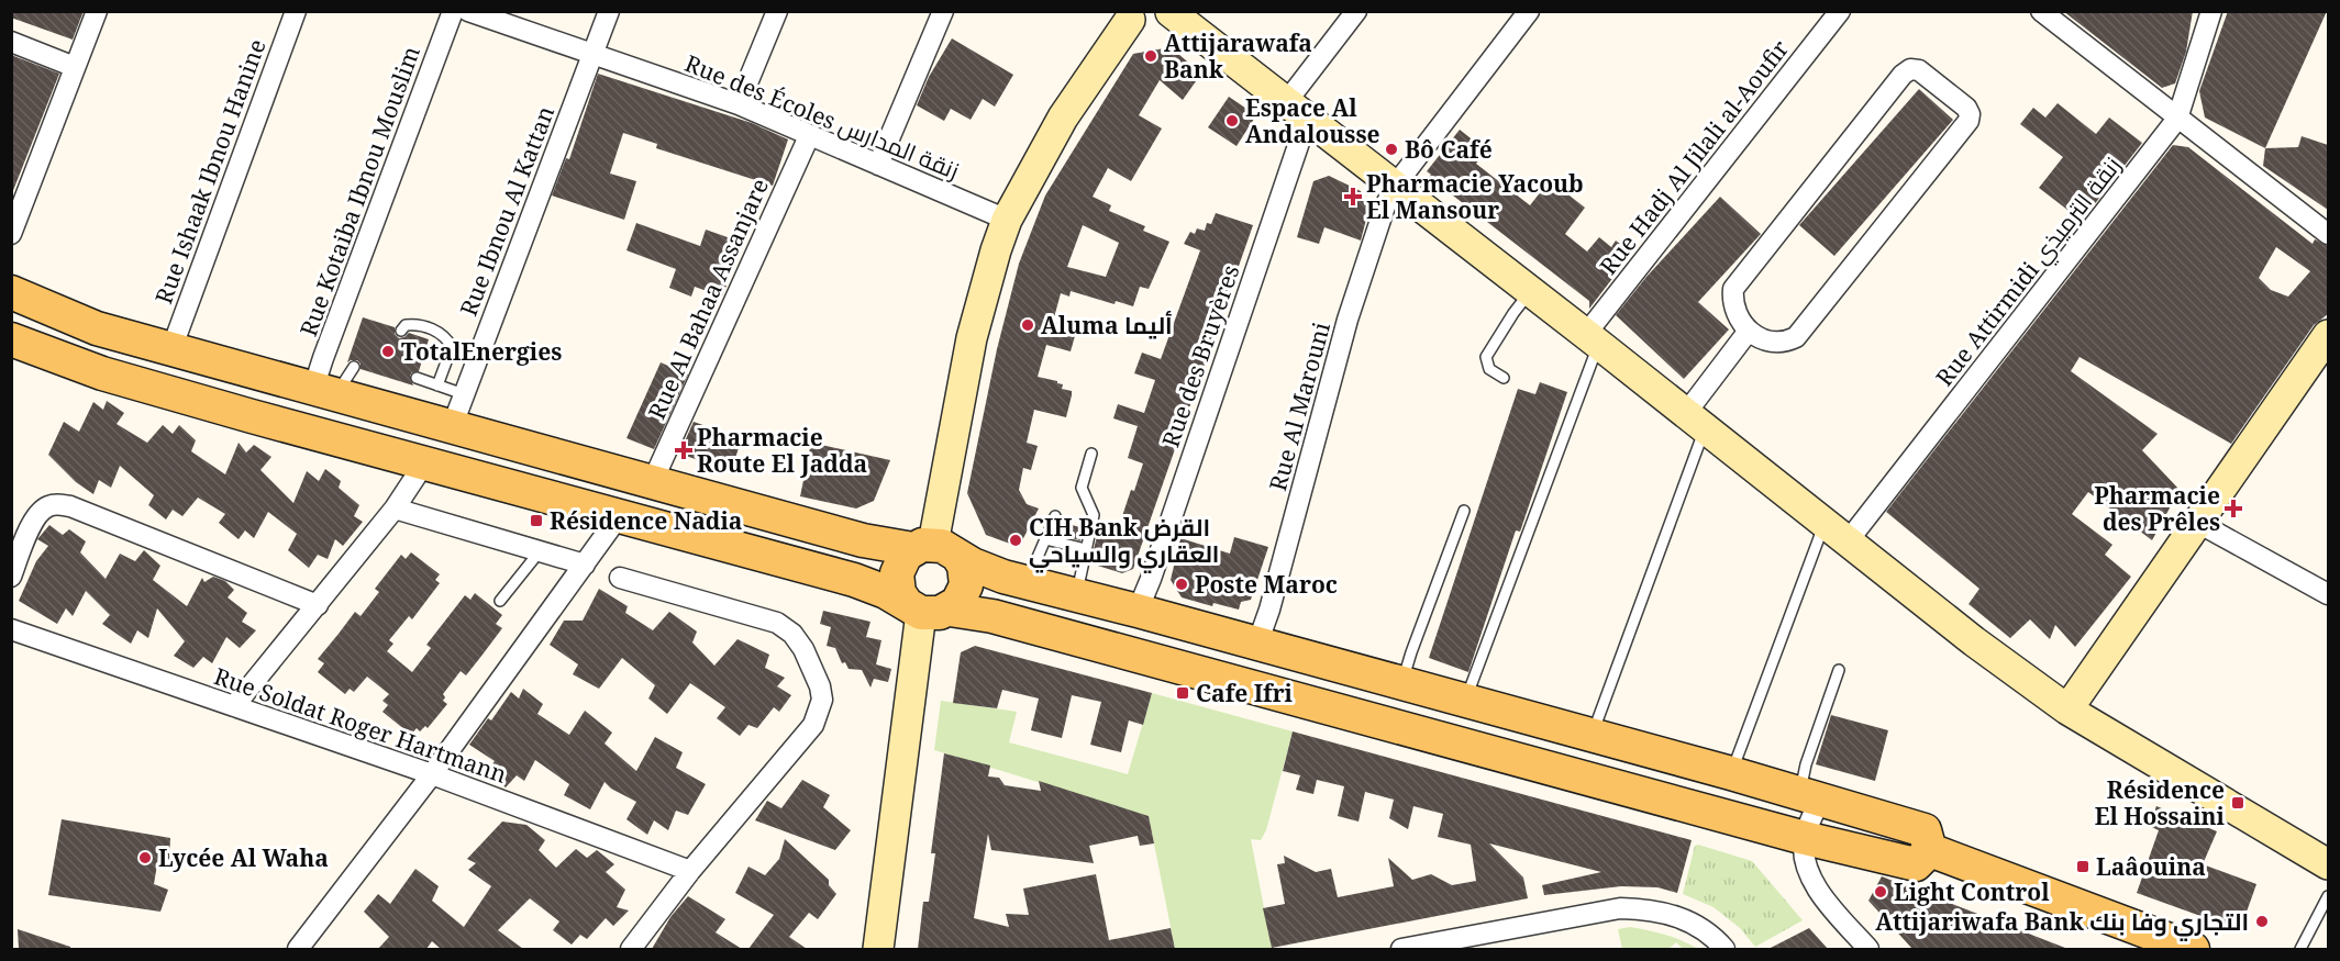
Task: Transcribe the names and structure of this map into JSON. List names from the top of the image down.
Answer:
{
  "streets": {
    "street": [
      "Rue des Écoles زنقة المدارس",
      "Rue Hadj Al Jilali al-Aoufir",
      "Rue Ishaak Ibnou Hanine",
      "Rue Kotaiba Ibnou Mouslim",
      "Rue Ibnou Al Kattan",
      "Rue Attirmidi زنقة الترميذي",
      "Rue Al Bahaa Assanjare",
      "Rue des Bruyères",
      "Rue Al Marouni",
      "Rue Soldat Roger Hartmann"
    ]
  },
  "crossings": [
    ["Rue des Écoles زنقة المدارس", "Rue Ibnou Al Kattan"],
    ["Rue des Écoles زنقة المدارس", "Rue Al Bahaa Assanjare"]
  ],
  "places": {
    "other": [
      "Attijarawafa Bank",
      "Espace Al Andalousse",
      "Bô Café",
      "Aluma أليما",
      "TotalEnergies",
      "CIH Bank القرض العقاري والسياحي",
      "Poste Maroc",
      "Lycée Al Waha",
      "Light Control",
      "Attijariwafa Bank التجاري وفا بنك"
    ],
    "health": ["Pharmacie Yacoub El Mansour", "Pharmacie Route El Jadda", "Pharmacie des Prêles"],
    "transit": [
      "Résidence Nadia",
      "Cafe Ifri",
      "Résidence El Hossaini",
      "Laâouina"
    ]
  }
}
